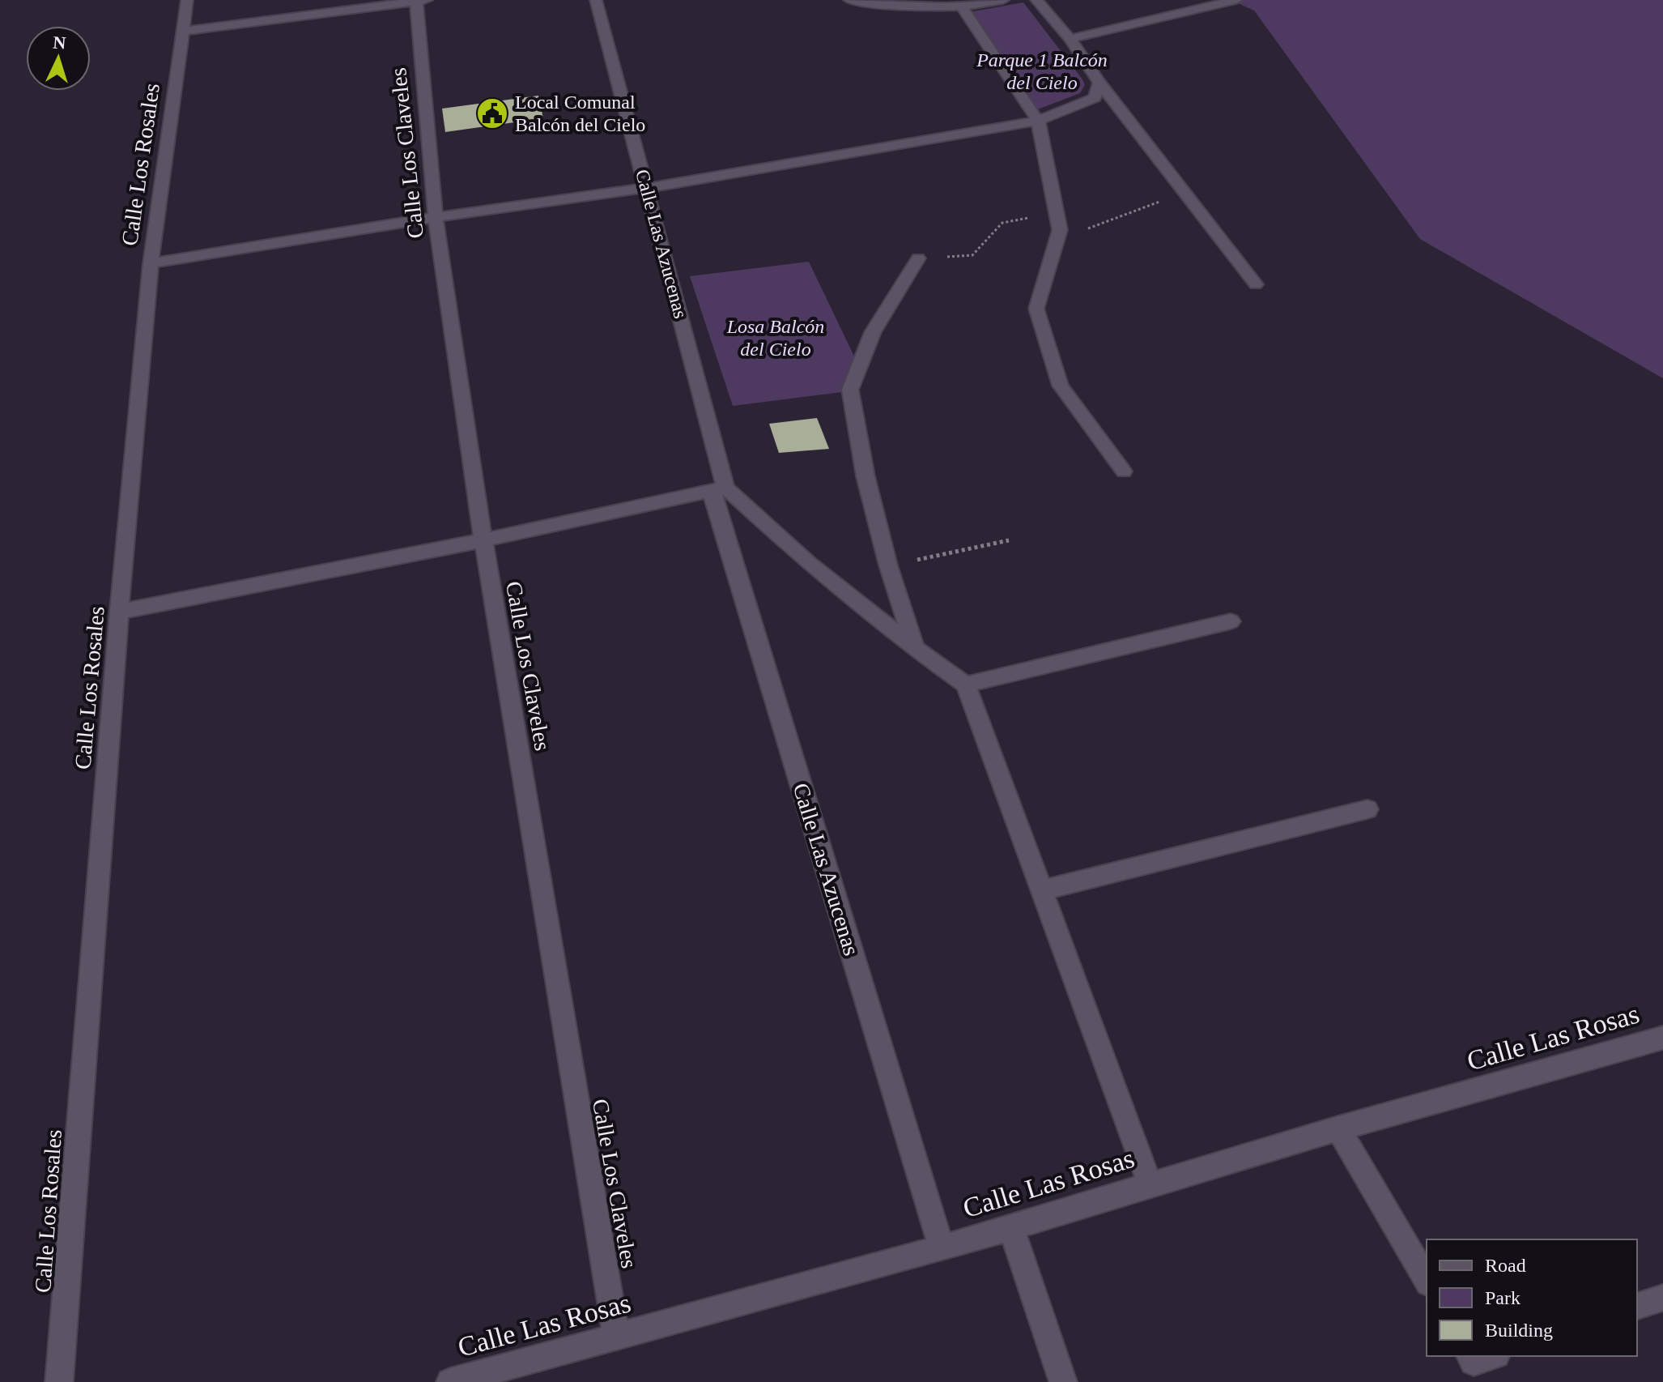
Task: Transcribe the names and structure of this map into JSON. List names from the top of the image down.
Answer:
{
  "streets": {
    "street": [
      "Calle Los Claveles",
      "Calle Los Rosales",
      "Calle Las Azucenas",
      "Calle Las Rosas"
    ]
  },
  "crossings": [
    ["Calle Los Claveles", "Calle Las Rosas"],
    ["Calle Las Azucenas", "Calle Las Rosas"]
  ],
  "parks": ["Parque 1 Balcón del Cielo", "Losa Balcón del Cielo"],
  "places": {
    "public building": ["Local Comunal Balcón del Cielo"]
  },
  "legend": ["Road", "Park", "Building"],
  "north": "top"
}
